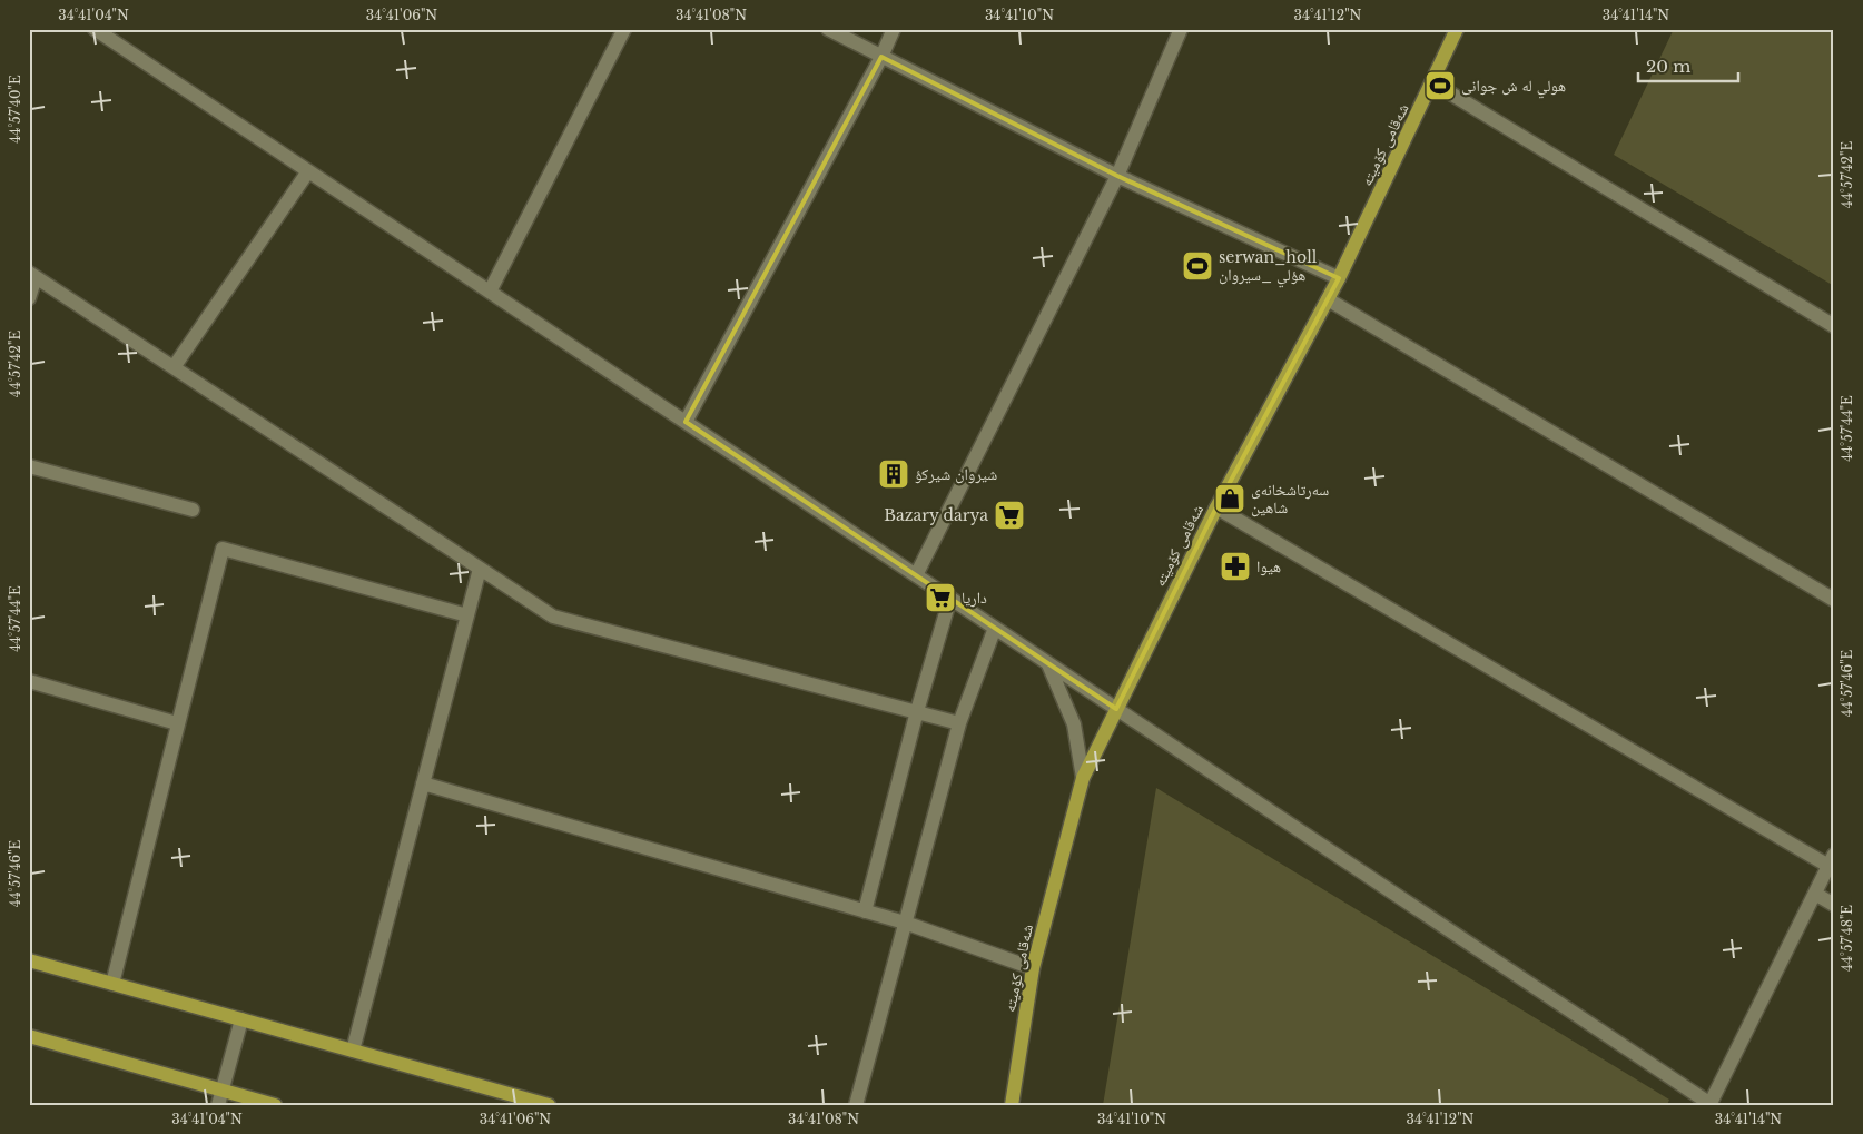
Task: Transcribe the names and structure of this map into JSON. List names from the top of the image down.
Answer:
{
  "streets": {
    "main road": ["شەقامی کۆمیتە"]
  },
  "places": {
    "sports": ["هولي له ش جوانى", "serwan_holl هؤلي _سيروان"],
    "building": ["شيروان شيركؤ"],
    "shop": ["سەرتاشخانەی شاهین"],
    "supermarket": ["Bazary darya", "داريا"],
    "pharmacy": ["هیوا"]
  },
  "scale_bar": "20 m",
  "coordinates": [
    "34°41'04\"N",
    "34°41'06\"N",
    "34°41'08\"N",
    "34°41'10\"N",
    "34°41'12\"N",
    "34°41'14\"N",
    "44°57'40\"E",
    "44°57'42\"E",
    "44°57'44\"E",
    "44°57'46\"E",
    "44°57'48\"E"
  ]
}
